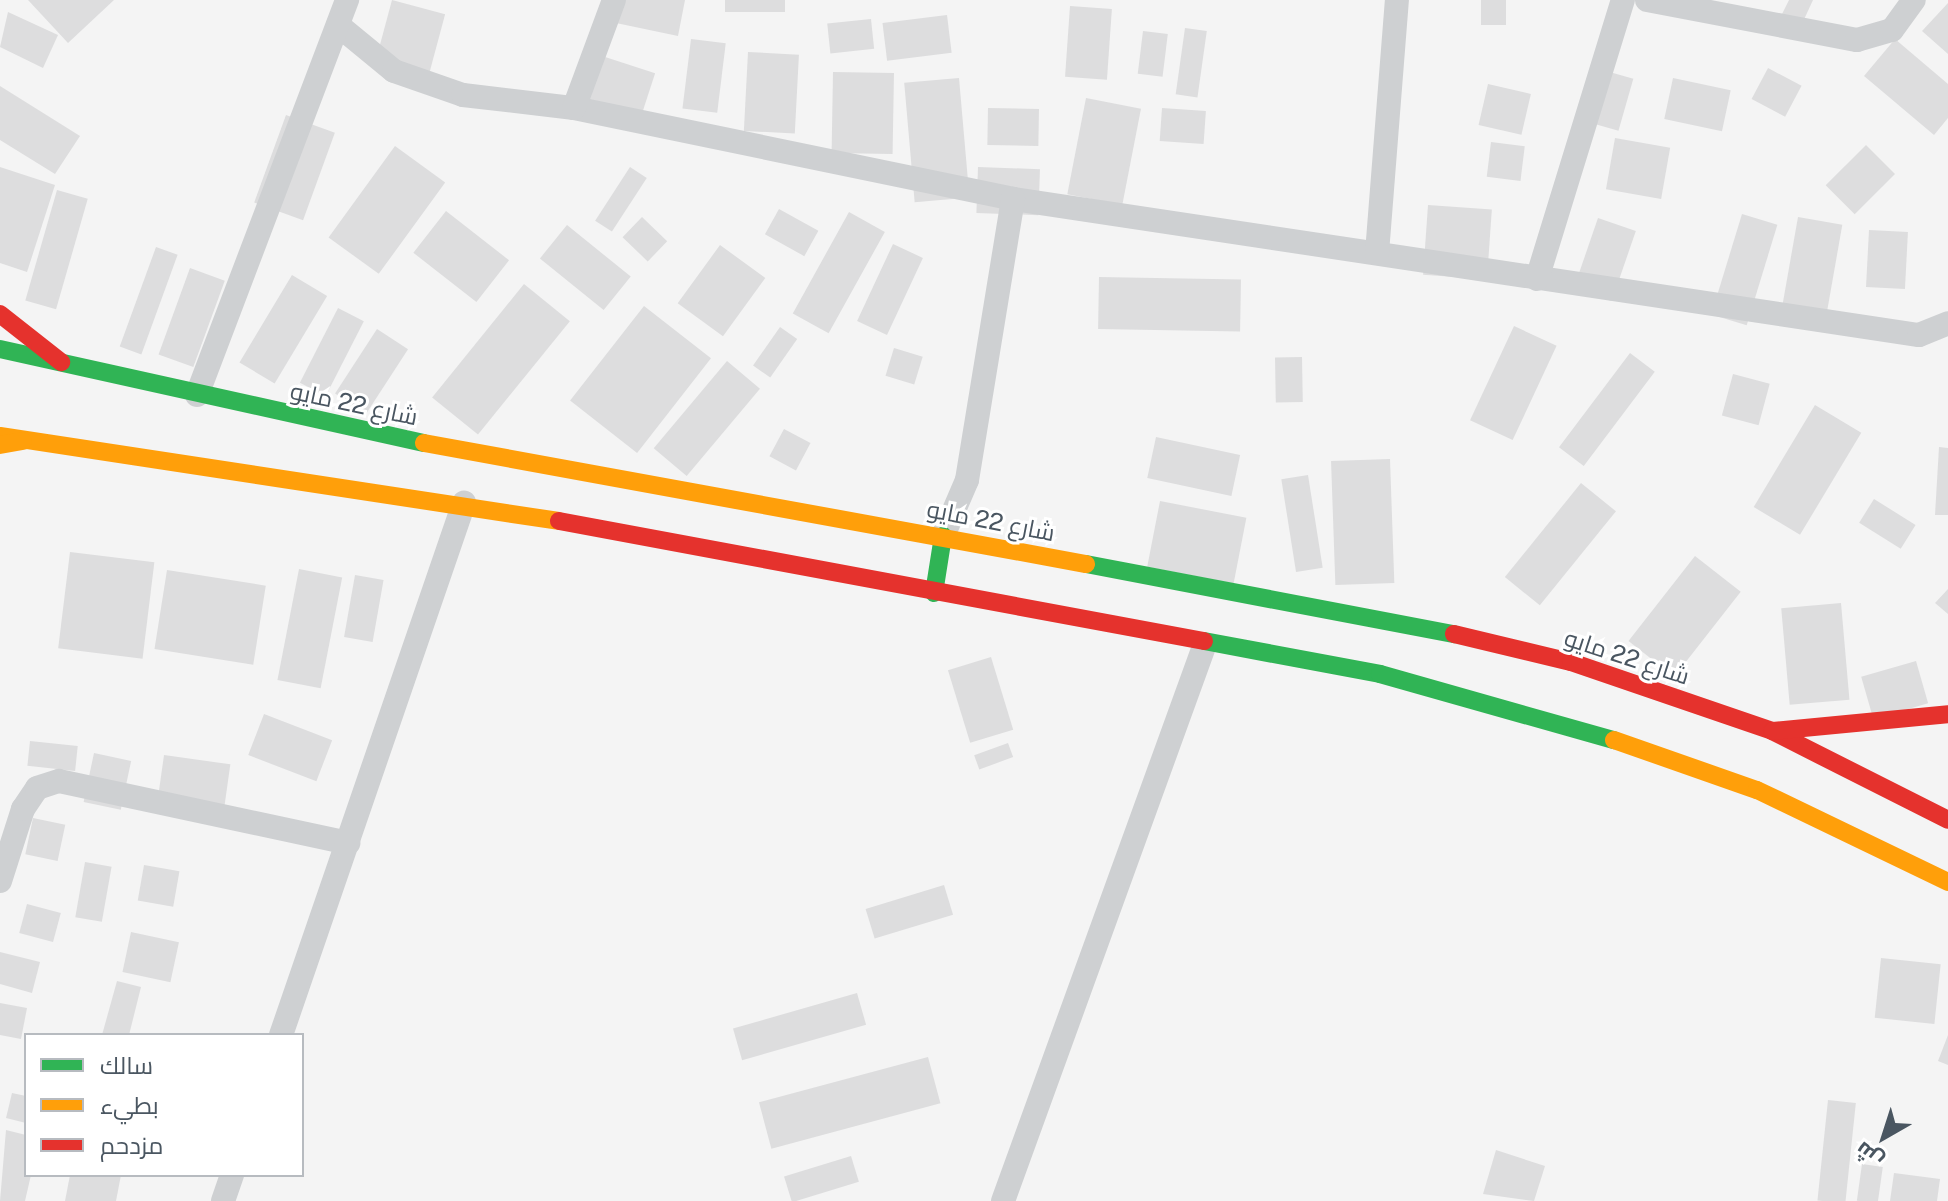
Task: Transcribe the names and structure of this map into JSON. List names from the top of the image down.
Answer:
{
  "streets": {
    "main road": ["شارع 22 مايو"]
  },
  "legend": ["سالك", "بطيء", "مزدحم"],
  "north": "bottom left"
}
